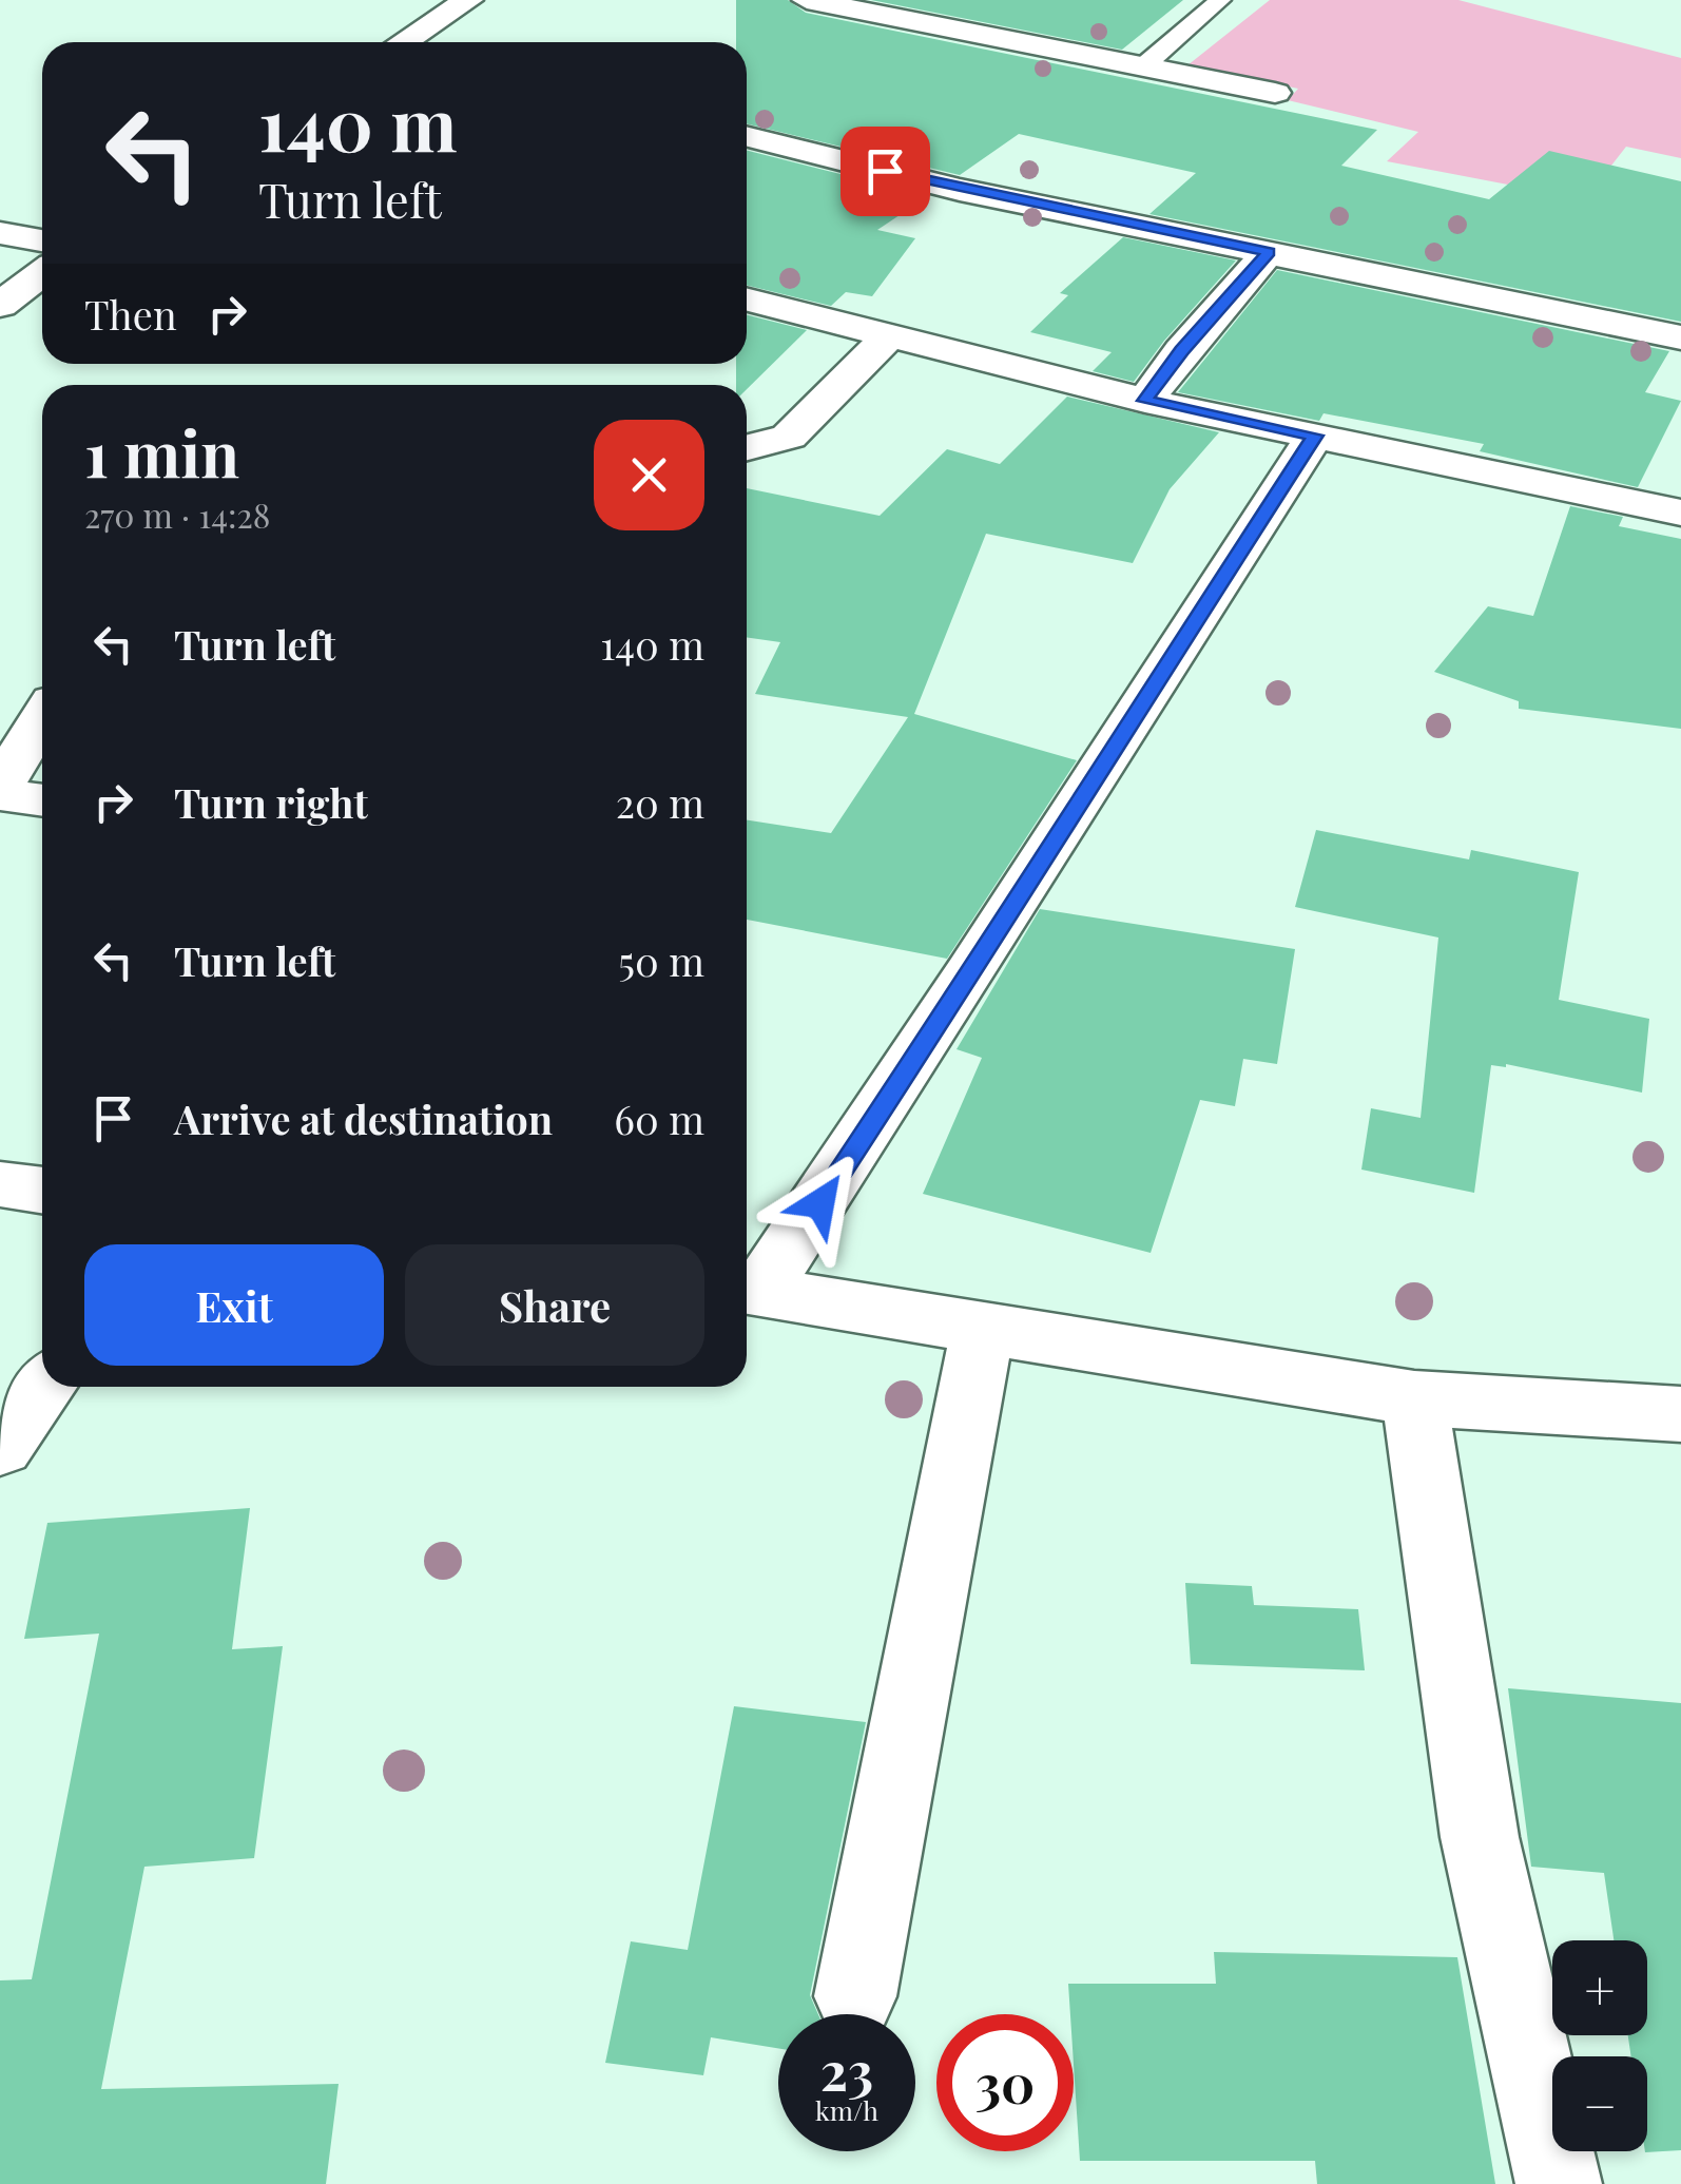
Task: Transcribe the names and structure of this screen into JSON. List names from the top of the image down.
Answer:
{
  "page": {
    "turn": ["140 m", "Turn left"],
    "then": "Then",
    "heading": ["1 min", "270 m · 14:28"],
    "list": [
      {
        "name": "Turn left",
        "value": "140 m"
      },
      {
        "name": "Turn right",
        "value": "20 m"
      },
      {
        "name": "Turn left",
        "value": "50 m"
      },
      {
        "name": "Arrive at destination",
        "value": "60 m"
      }
    ],
    "buttons": ["Exit", "Share"],
    "map_buttons": ["+", "−"],
    "speed": "23 km/h",
    "limit": "30"
  }
}
